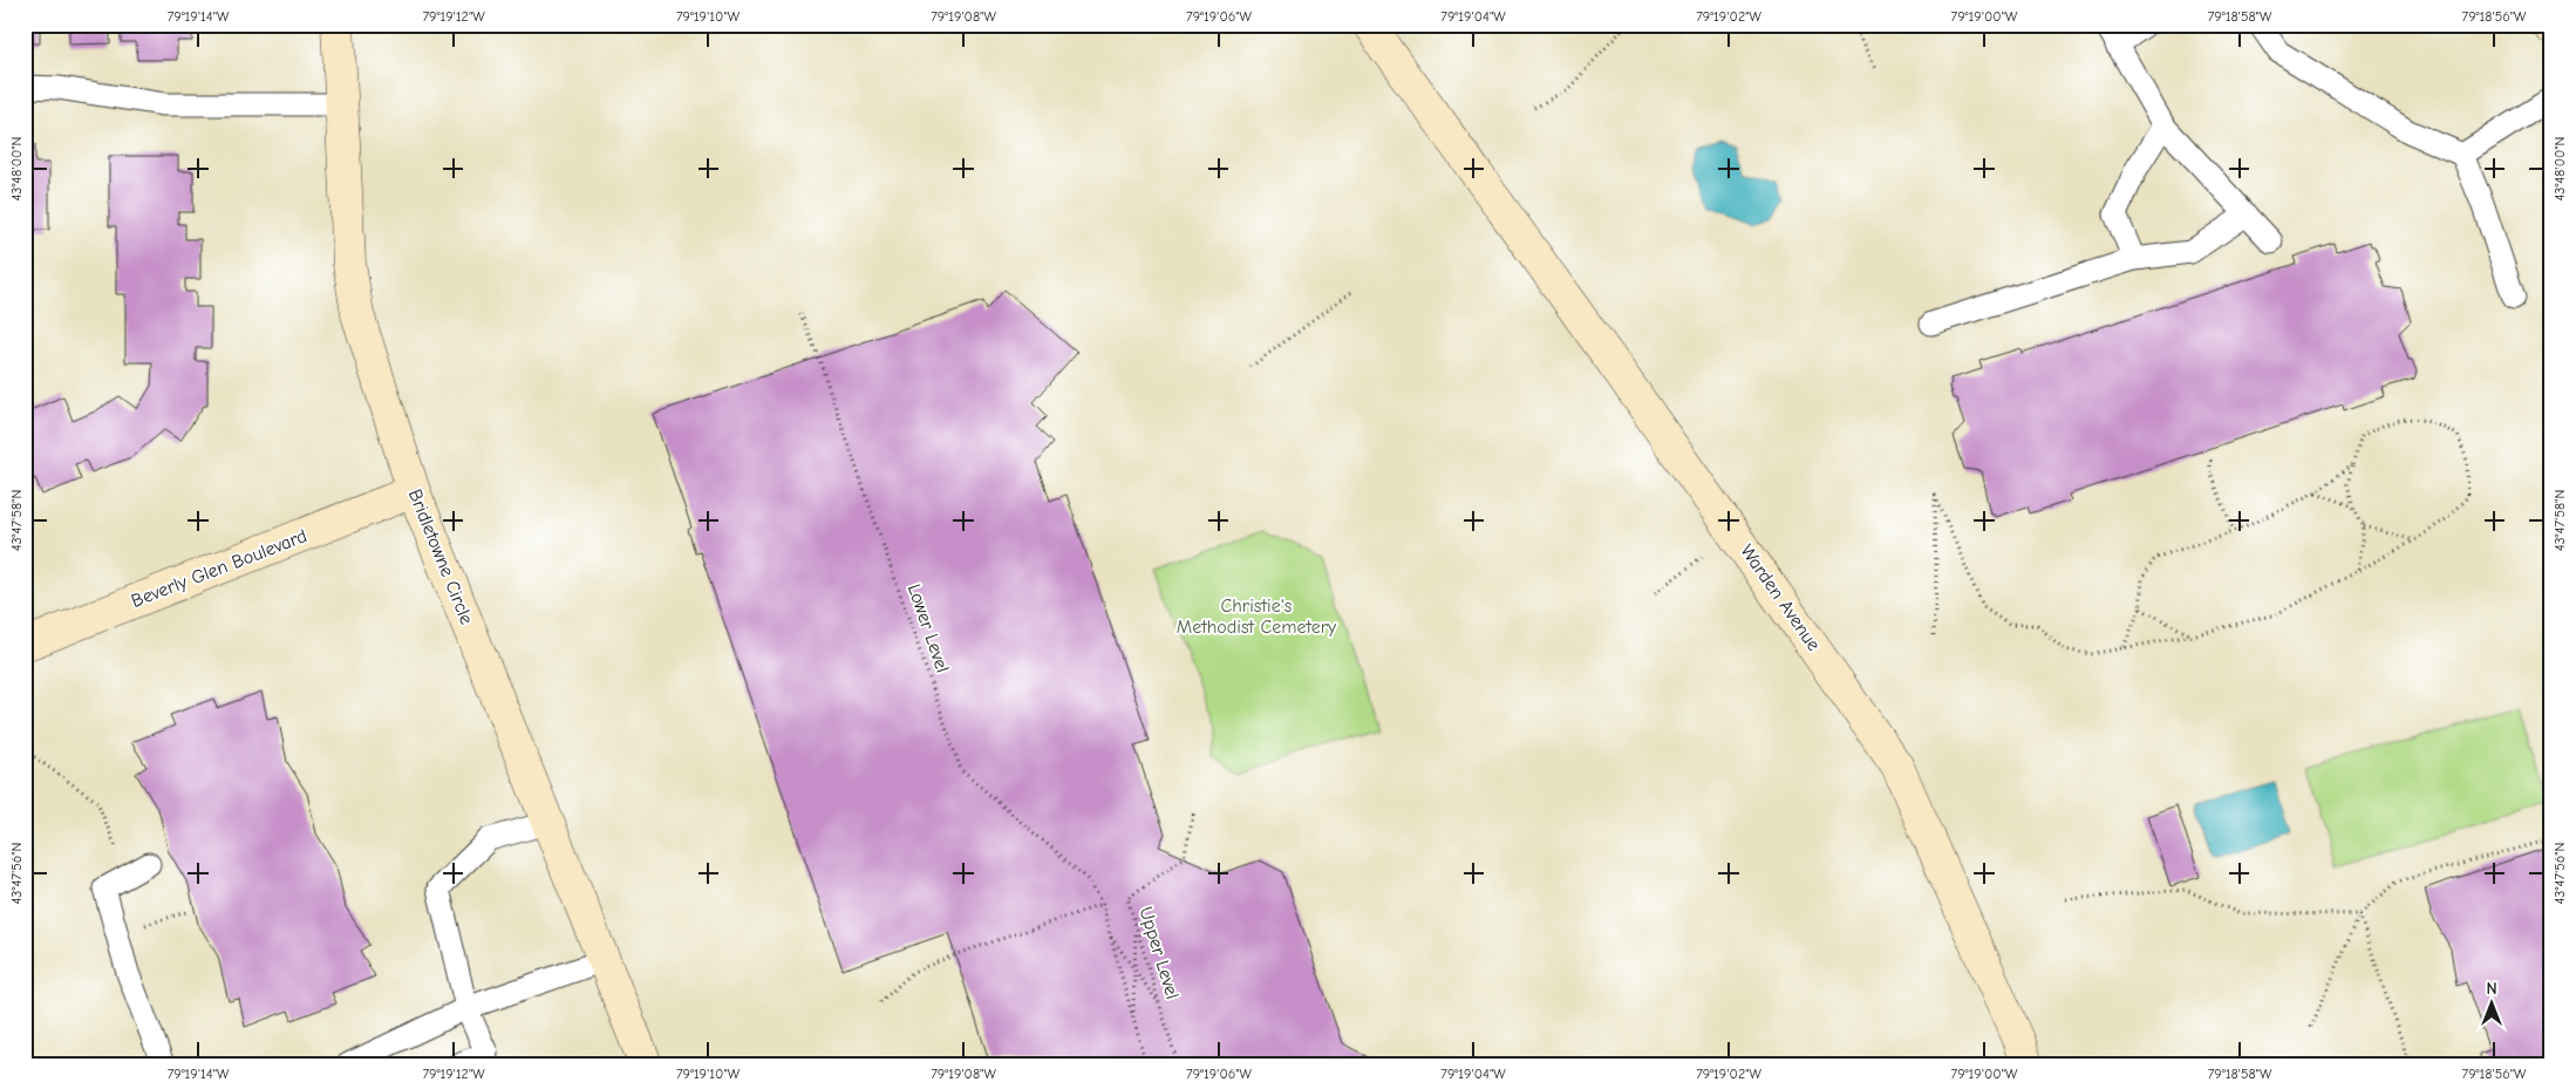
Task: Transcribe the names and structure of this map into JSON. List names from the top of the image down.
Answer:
{
  "streets": {
    "street": ["Bridletowne Circle", "Beverly Glen Boulevard", "Warden Avenue"],
    "path": ["Lower Level", "Upper Level"]
  },
  "crossings": [
    ["Bridletowne Circle", "Beverly Glen Boulevard"]
  ],
  "parks": ["Christie's Methodist Cemetery"],
  "north": "top",
  "coordinates": [
    "79°19'14\"W",
    "79°19'12\"W",
    "79°19'10\"W",
    "79°19'08\"W",
    "79°19'06\"W",
    "79°19'04\"W",
    "79°19'02\"W",
    "79°19'00\"W",
    "79°18'58\"W",
    "79°18'56\"W",
    "43°48'00\"N",
    "43°47'58\"N",
    "43°47'56\"N"
  ]
}
